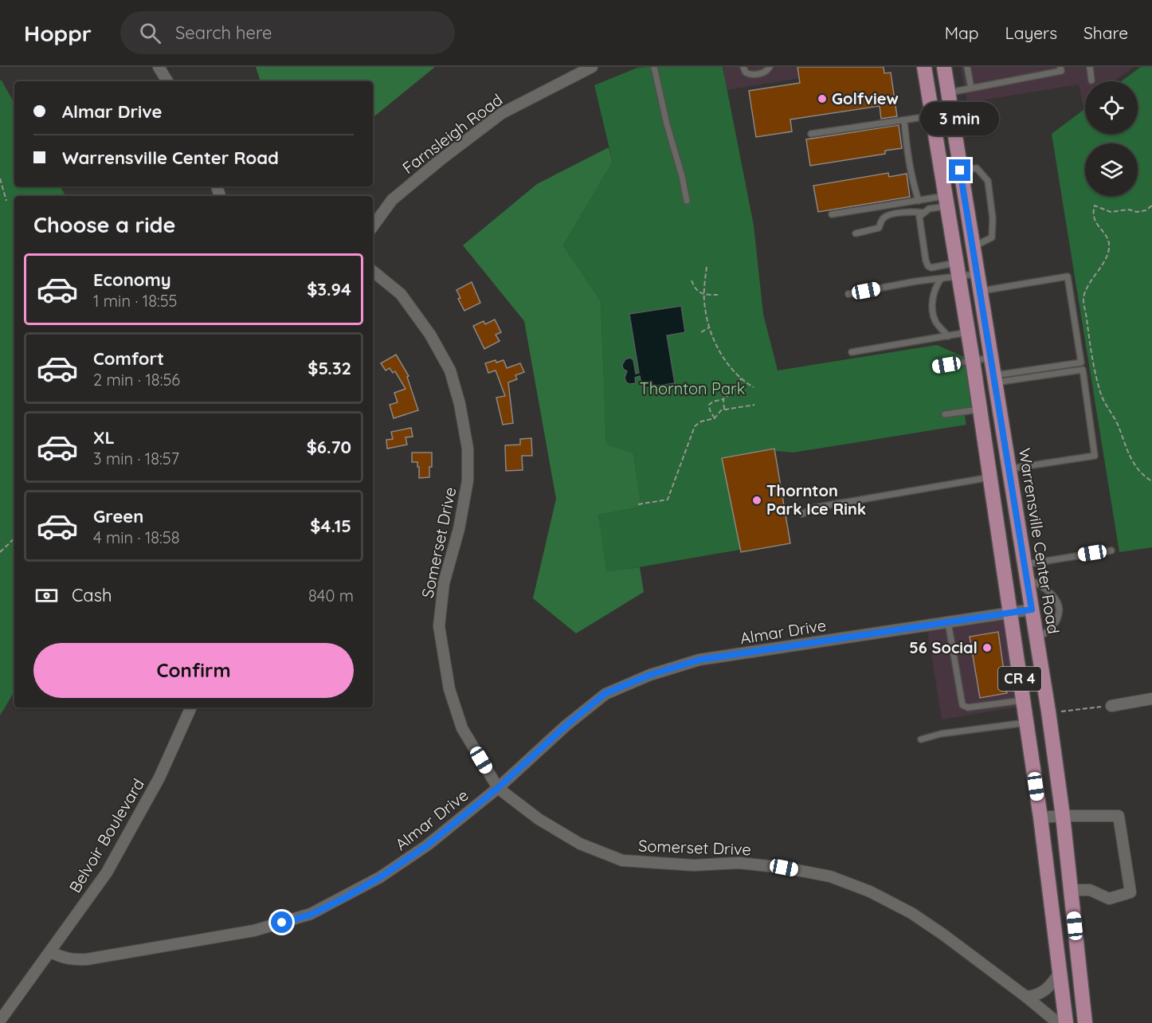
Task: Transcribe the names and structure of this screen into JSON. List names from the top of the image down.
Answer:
{
  "streets": {
    "main road": ["Warrensville Center Road", "CR 4"],
    "street": [
      "Farnsleigh Road",
      "Somerset Drive",
      "Almar Drive",
      "Belvoir Boulevard"
    ]
  },
  "crossings": [
    ["Warrensville Center Road", "Almar Drive"],
    ["Somerset Drive", "Almar Drive"],
    ["Almar Drive", "CR 4"],
    ["Almar Drive", "Belvoir Boulevard"]
  ],
  "parks": ["Thornton Park"],
  "places": ["Golfview", "Thornton Park Ice Rink", "56 Social"],
  "page": {
    "header": "Hoppr",
    "search": "Search here",
    "nav": ["Map", "Layers", "Share"],
    "banner": ["Almar Drive", "Warrensville Center Road"],
    "bubble": "3 min",
    "heading": "Choose a ride",
    "list": [
      {
        "name": "Economy",
        "note": "1 min · 18:55",
        "value": "$3.94"
      },
      {
        "name": "Comfort",
        "note": "2 min · 18:56",
        "value": "$5.32"
      },
      {
        "name": "XL",
        "note": "3 min · 18:57",
        "value": "$6.70"
      },
      {
        "name": "Green",
        "note": "4 min · 18:58",
        "value": "$4.15"
      }
    ],
    "pay": ["Cash", "840 m"],
    "buttons": "Confirm"
  }
}
